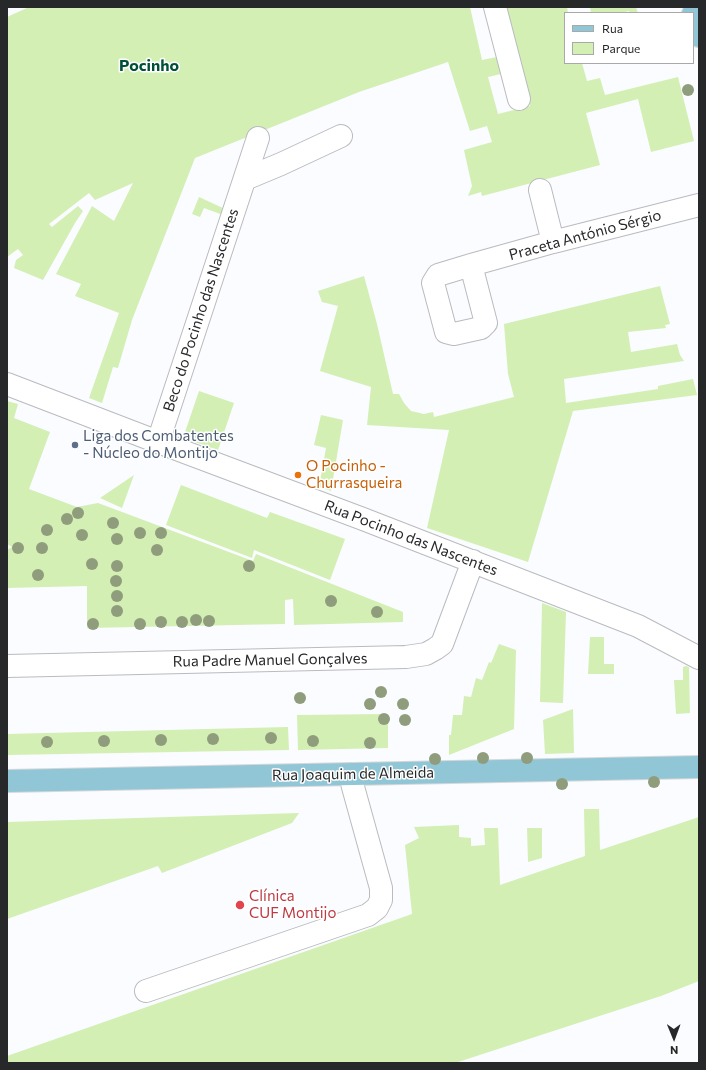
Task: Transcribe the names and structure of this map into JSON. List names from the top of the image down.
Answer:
{
  "streets": {
    "main road": ["Rua Joaquim de Almeida"],
    "street": [
      "Praceta António Sérgio",
      "Beco do Pocinho das Nascentes",
      "Rua Pocinho das Nascentes",
      "Rua Padre Manuel Gonçalves"
    ]
  },
  "crossings": [
    ["Beco do Pocinho das Nascentes", "Rua Pocinho das Nascentes"],
    ["Rua Pocinho das Nascentes", "Rua Padre Manuel Gonçalves"]
  ],
  "districts": ["Pocinho"],
  "places": ["Liga dos Combatentes - Núcleo do Montijo", "O Pocinho - Churrasqueira", "Clínica CUF Montijo"],
  "legend": ["Rua", "Parque"],
  "north": "bottom"
}
